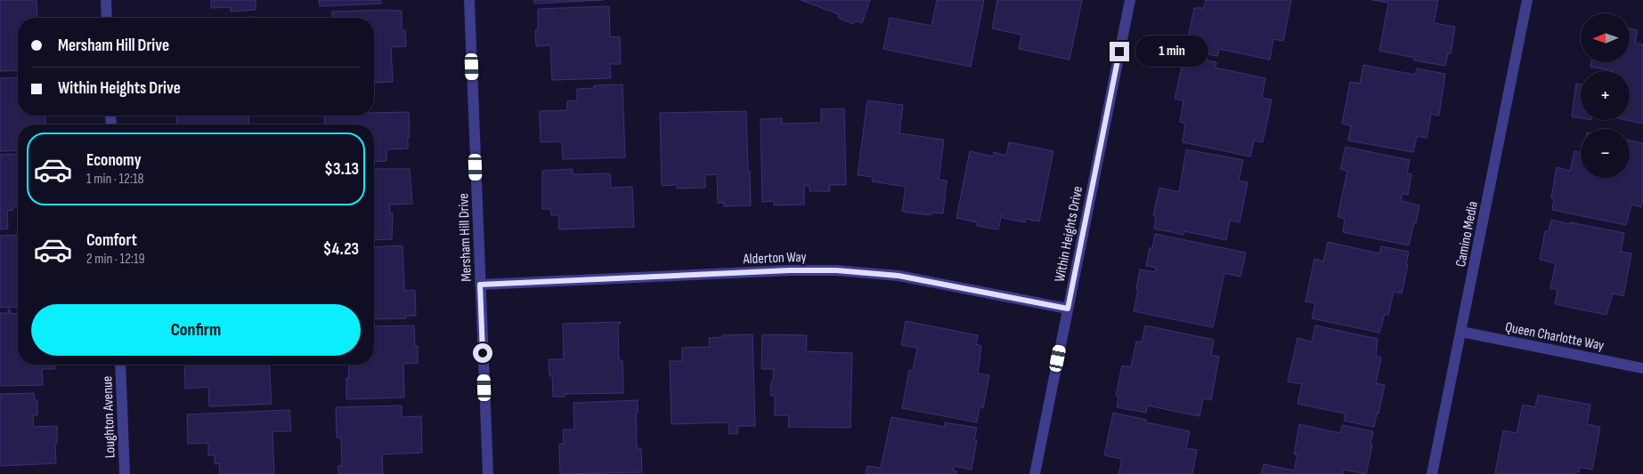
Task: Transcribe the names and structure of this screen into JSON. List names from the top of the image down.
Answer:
{
  "streets": {
    "street": [
      "Within Heights Drive",
      "Camino Media",
      "Mersham Hill Drive",
      "Alderton Way",
      "Queen Charlotte Way",
      "Loughton Avenue"
    ]
  },
  "crossings": [
    ["Within Heights Drive", "Alderton Way"],
    ["Camino Media", "Queen Charlotte Way"],
    ["Mersham Hill Drive", "Alderton Way"]
  ],
  "north": "left",
  "page": {
    "map_buttons": ["+", "−"],
    "banner": ["Mersham Hill Drive", "Within Heights Drive"],
    "bubble": "1 min",
    "list": [
      {
        "name": "Economy",
        "note": "1 min · 12:18",
        "value": "$3.13"
      },
      {
        "name": "Comfort",
        "note": "2 min · 12:19",
        "value": "$4.23"
      }
    ],
    "buttons": "Confirm"
  }
}
